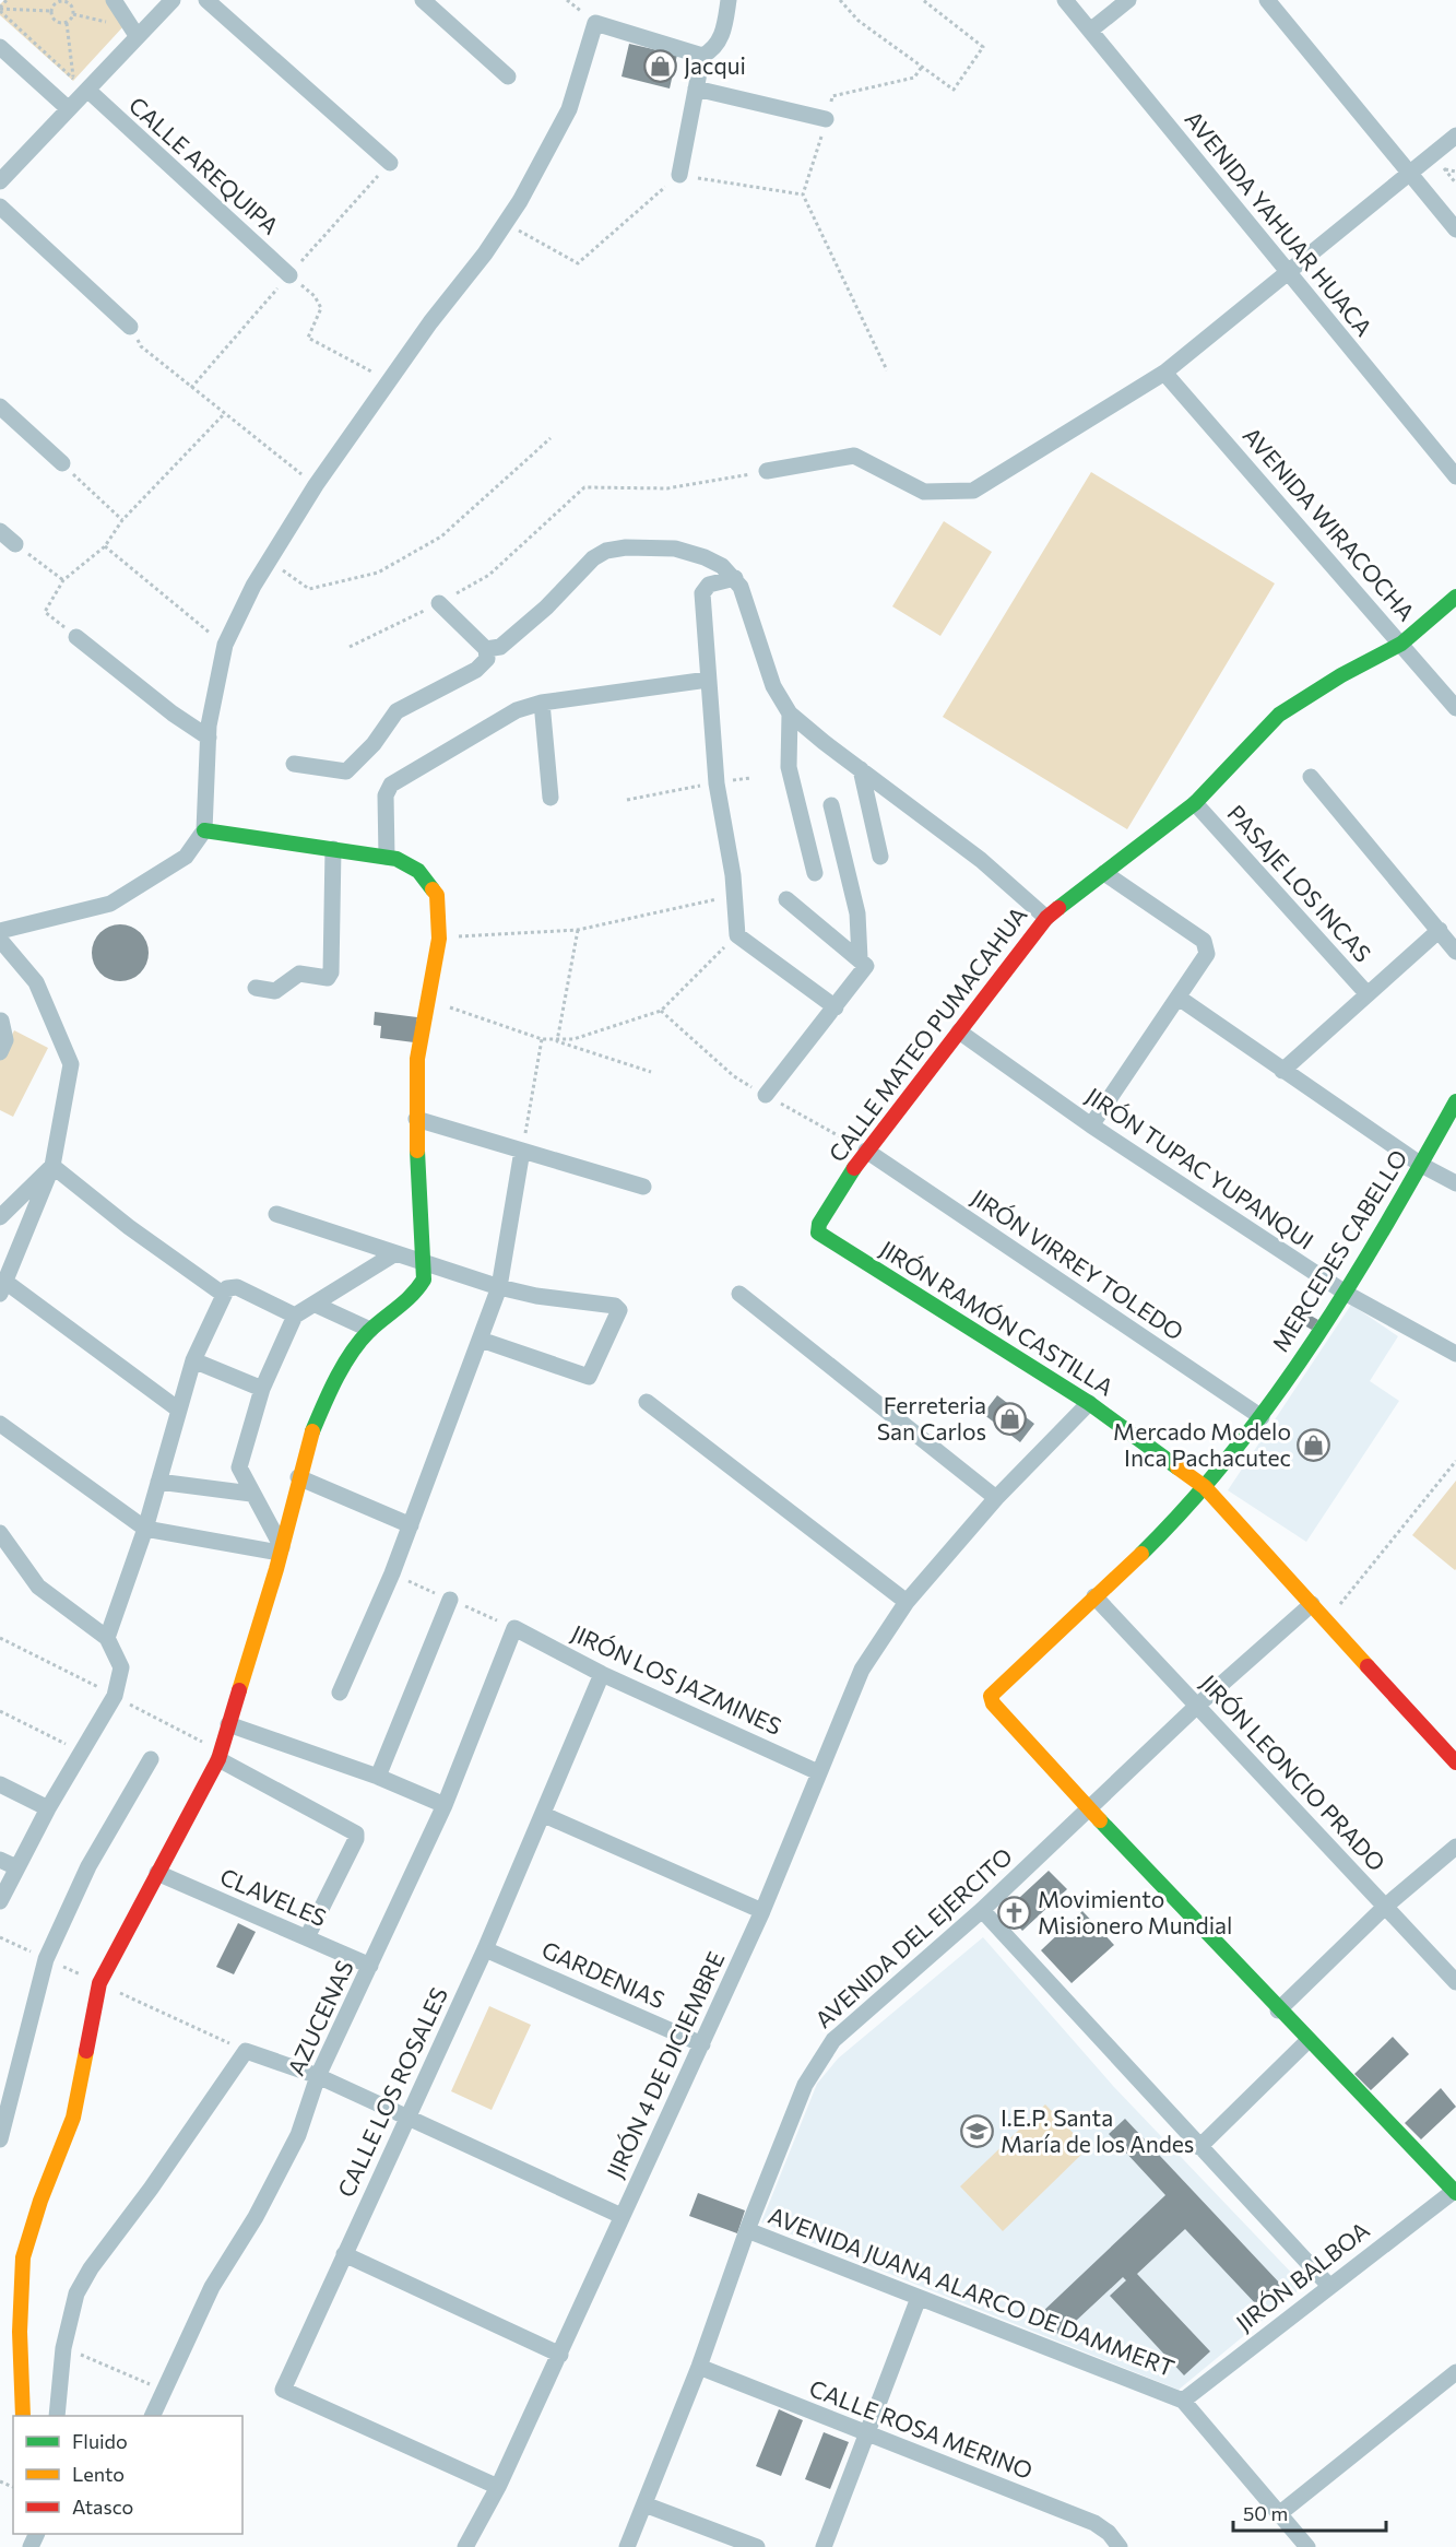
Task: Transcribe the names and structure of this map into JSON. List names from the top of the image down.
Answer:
{
  "streets": {
    "street": [
      "CALLE AREQUIPA",
      "AVENIDA YAHUAR HUACA",
      "AVENIDA WIRACOCHA",
      "PASAJE LOS INCAS",
      "CALLE MATEO PUMACAHUA",
      "JIRÓN TUPAC YUPANQUI",
      "MERCEDES CABELLO",
      "JIRÓN VIRREY TOLEDO",
      "JIRÓN RAMÓN CASTILLA",
      "JIRÓN LOS JAZMINES",
      "JIRÓN LEONCIO PRADO",
      "CLAVELES",
      "AVENIDA DEL EJERCITO",
      "GARDENIAS",
      "AZUCENAS",
      "JIRÓN 4 DE DICIEMBRE",
      "CALLE LOS ROSALES",
      "JIRÓN BALBOA",
      "AVENIDA JUANA ALARCO DE DAMMERT",
      "CALLE ROSA MERINO"
    ]
  },
  "crossings": [
    ["AVENIDA WIRACOCHA", "CALLE MATEO PUMACAHUA"],
    ["PASAJE LOS INCAS", "CALLE MATEO PUMACAHUA"],
    ["CALLE MATEO PUMACAHUA", "JIRÓN TUPAC YUPANQUI"],
    ["CALLE MATEO PUMACAHUA", "JIRÓN VIRREY TOLEDO"],
    ["CALLE MATEO PUMACAHUA", "JIRÓN RAMÓN CASTILLA"],
    ["JIRÓN TUPAC YUPANQUI", "MERCEDES CABELLO"],
    ["MERCEDES CABELLO", "JIRÓN VIRREY TOLEDO"],
    ["MERCEDES CABELLO", "JIRÓN RAMÓN CASTILLA"],
    ["MERCEDES CABELLO", "JIRÓN LEONCIO PRADO"],
    ["MERCEDES CABELLO", "AVENIDA DEL EJERCITO"],
    ["JIRÓN RAMÓN CASTILLA", "AVENIDA DEL EJERCITO"],
    ["JIRÓN RAMÓN CASTILLA", "JIRÓN 4 DE DICIEMBRE"],
    ["JIRÓN LOS JAZMINES", "AZUCENAS"],
    ["JIRÓN LOS JAZMINES", "JIRÓN 4 DE DICIEMBRE"],
    ["JIRÓN LOS JAZMINES", "CALLE LOS ROSALES"],
    ["JIRÓN LEONCIO PRADO", "AVENIDA DEL EJERCITO"],
    ["CLAVELES", "AZUCENAS"],
    ["AVENIDA DEL EJERCITO", "AVENIDA JUANA ALARCO DE DAMMERT"],
    ["AVENIDA DEL EJERCITO", "CALLE ROSA MERINO"],
    ["GARDENIAS", "JIRÓN 4 DE DICIEMBRE"],
    ["GARDENIAS", "CALLE LOS ROSALES"],
    ["JIRÓN 4 DE DICIEMBRE", "CALLE LOS ROSALES"],
    ["JIRÓN BALBOA", "AVENIDA JUANA ALARCO DE DAMMERT"]
  ],
  "places": {
    "shop": ["Jacqui", "Ferreteria San Carlos", "Mercado Modelo Inca Pachacutec"],
    "church": ["Movimiento Misionero Mundial"],
    "school or university": ["I.E.P. Santa María de los Andes"]
  },
  "legend": ["Fluido", "Lento", "Atasco"],
  "scale_bar": "50 m"
}
